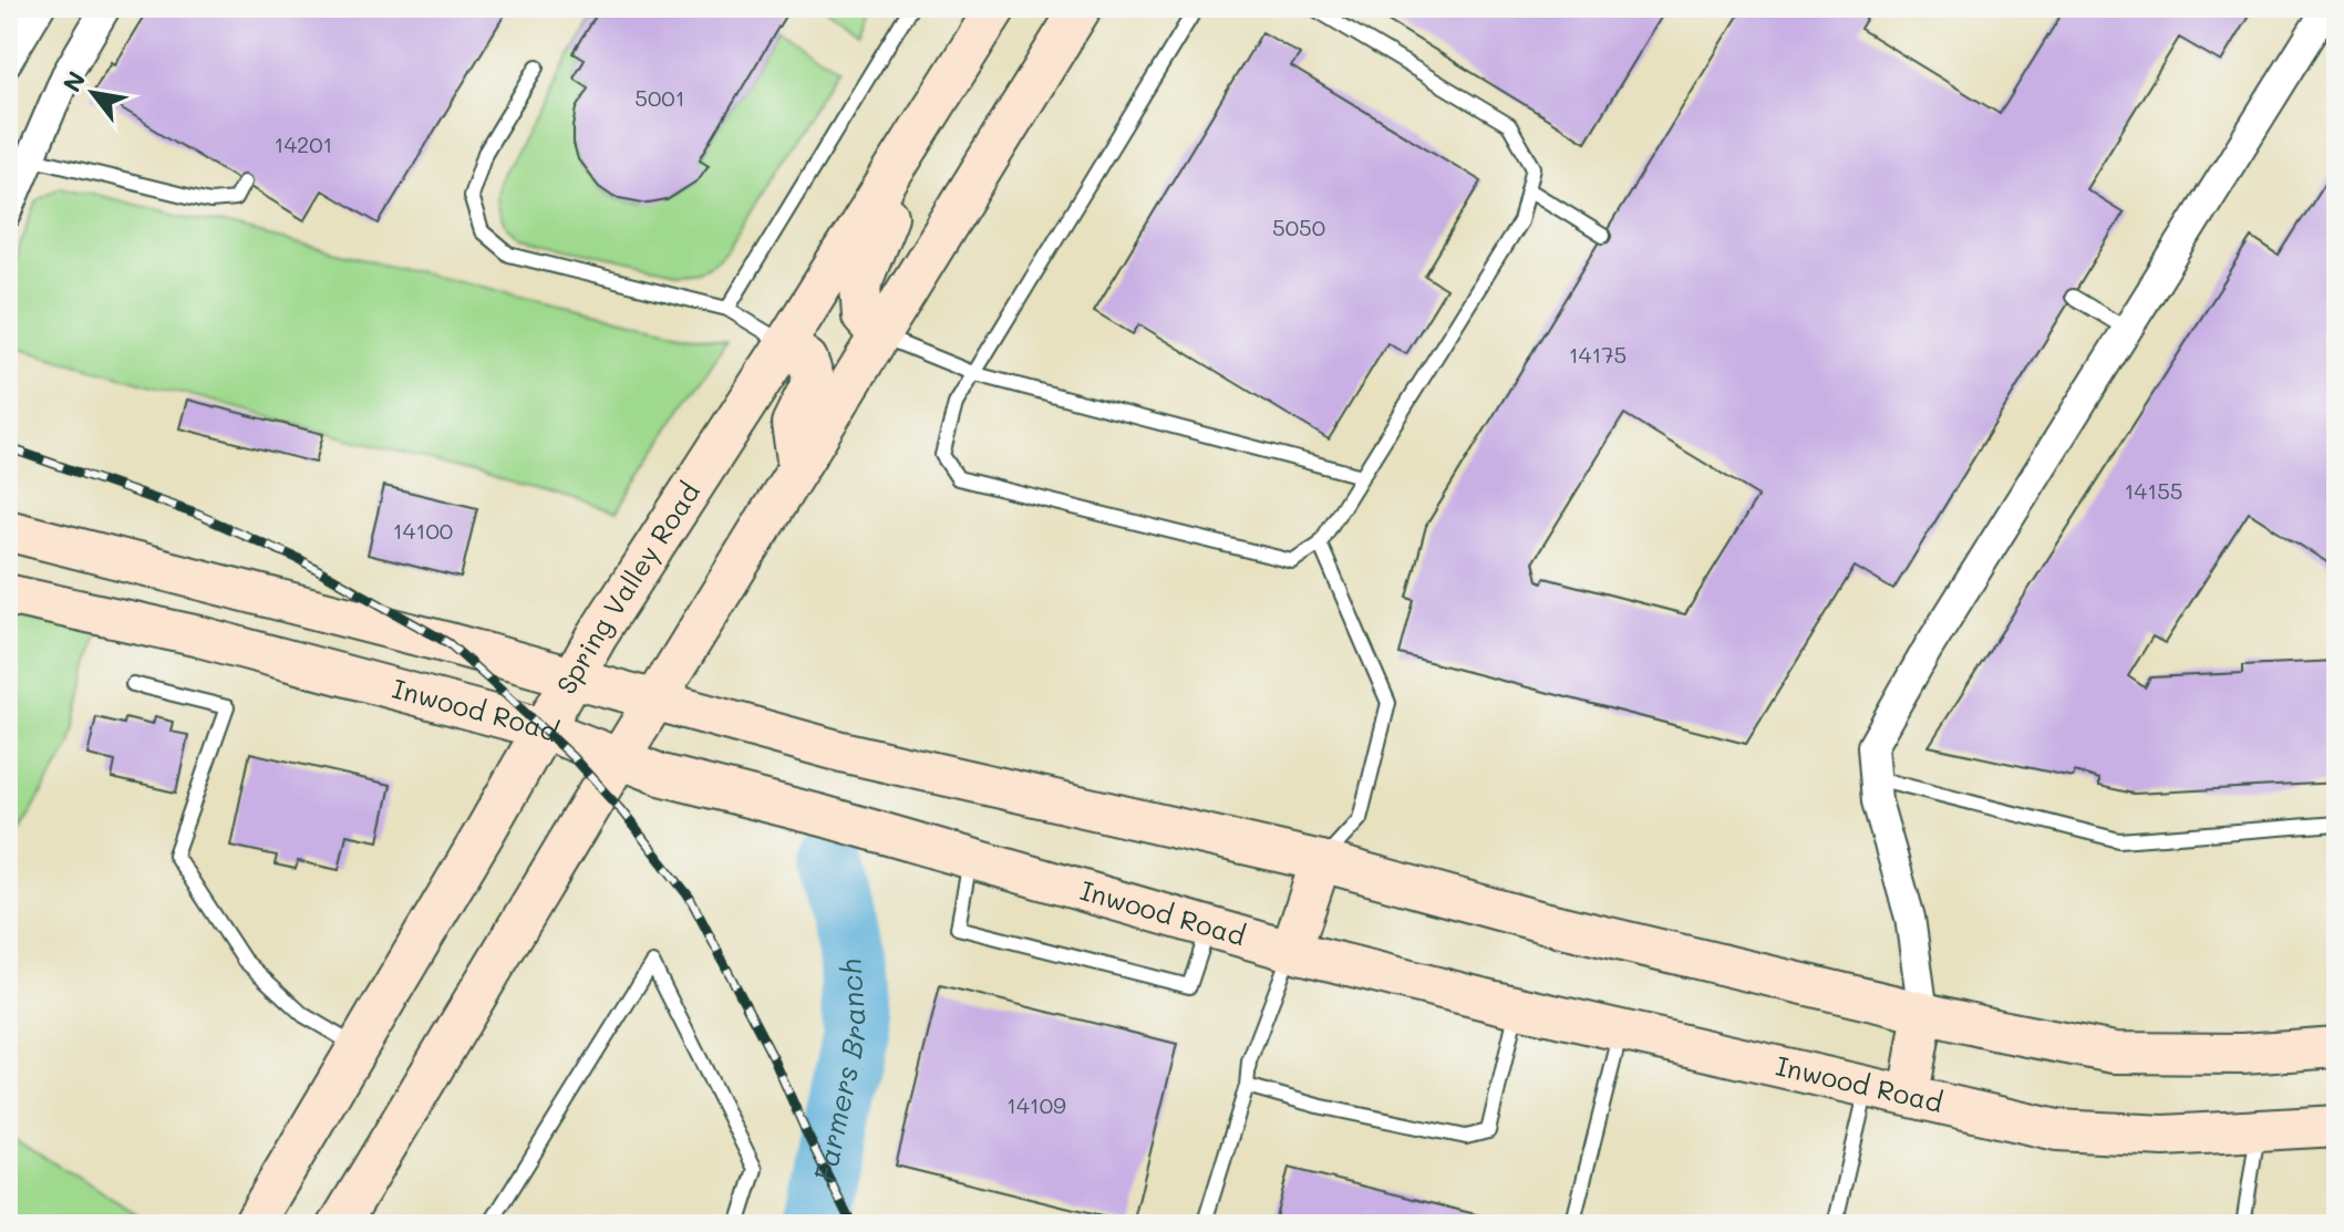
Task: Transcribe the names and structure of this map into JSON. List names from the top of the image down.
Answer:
{
  "streets": {
    "main road": ["Spring Valley Road", "Inwood Road"]
  },
  "crossings": [
    ["Spring Valley Road", "Inwood Road"]
  ],
  "water": ["Farmers Branch"],
  "house_numbers": [
    "5001",
    "14201",
    "5050",
    "14175",
    "14155",
    "14100",
    "14109"
  ],
  "north": "top left"
}
